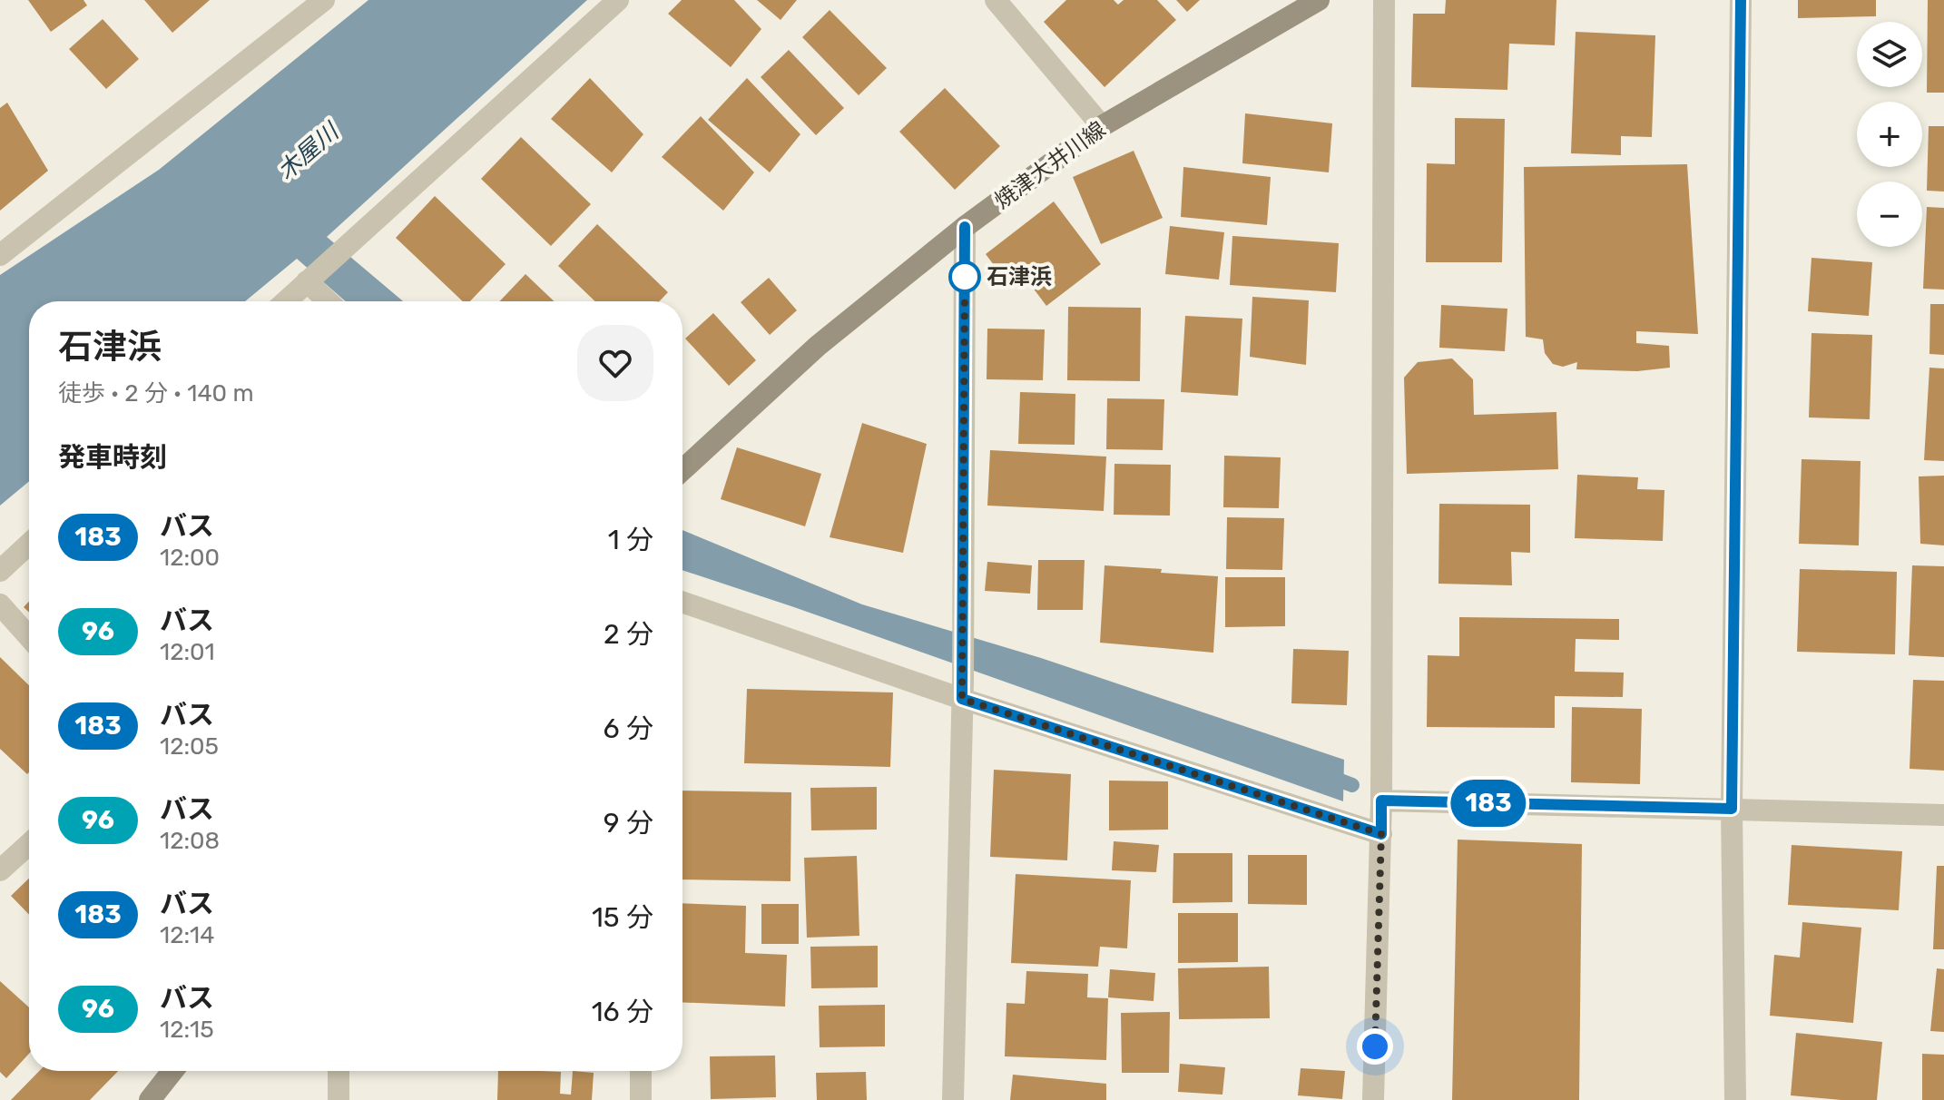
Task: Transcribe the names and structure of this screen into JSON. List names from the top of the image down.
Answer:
{
  "streets": {
    "main road": ["焼津大井川線"]
  },
  "water": ["木屋川"],
  "places": ["石津浜"],
  "lines": ["bus line 183"],
  "page": {
    "on_map": "183",
    "map_buttons": ["+", "−"],
    "heading": [
      ["石津浜", "徒歩 · 2 分 · 140 m"],
      "発車時刻"
    ],
    "list": [
      {
        "mark": "183",
        "name": "バス",
        "note": "12:00",
        "value": "1 分"
      },
      {
        "mark": "96",
        "name": "バス",
        "note": "12:01",
        "value": "2 分"
      },
      {
        "mark": "183",
        "name": "バス",
        "note": "12:05",
        "value": "6 分"
      },
      {
        "mark": "96",
        "name": "バス",
        "note": "12:08",
        "value": "9 分"
      },
      {
        "mark": "183",
        "name": "バス",
        "note": "12:14",
        "value": "15 分"
      },
      {
        "mark": "96",
        "name": "バス",
        "note": "12:15",
        "value": "16 分"
      }
    ]
  }
}
